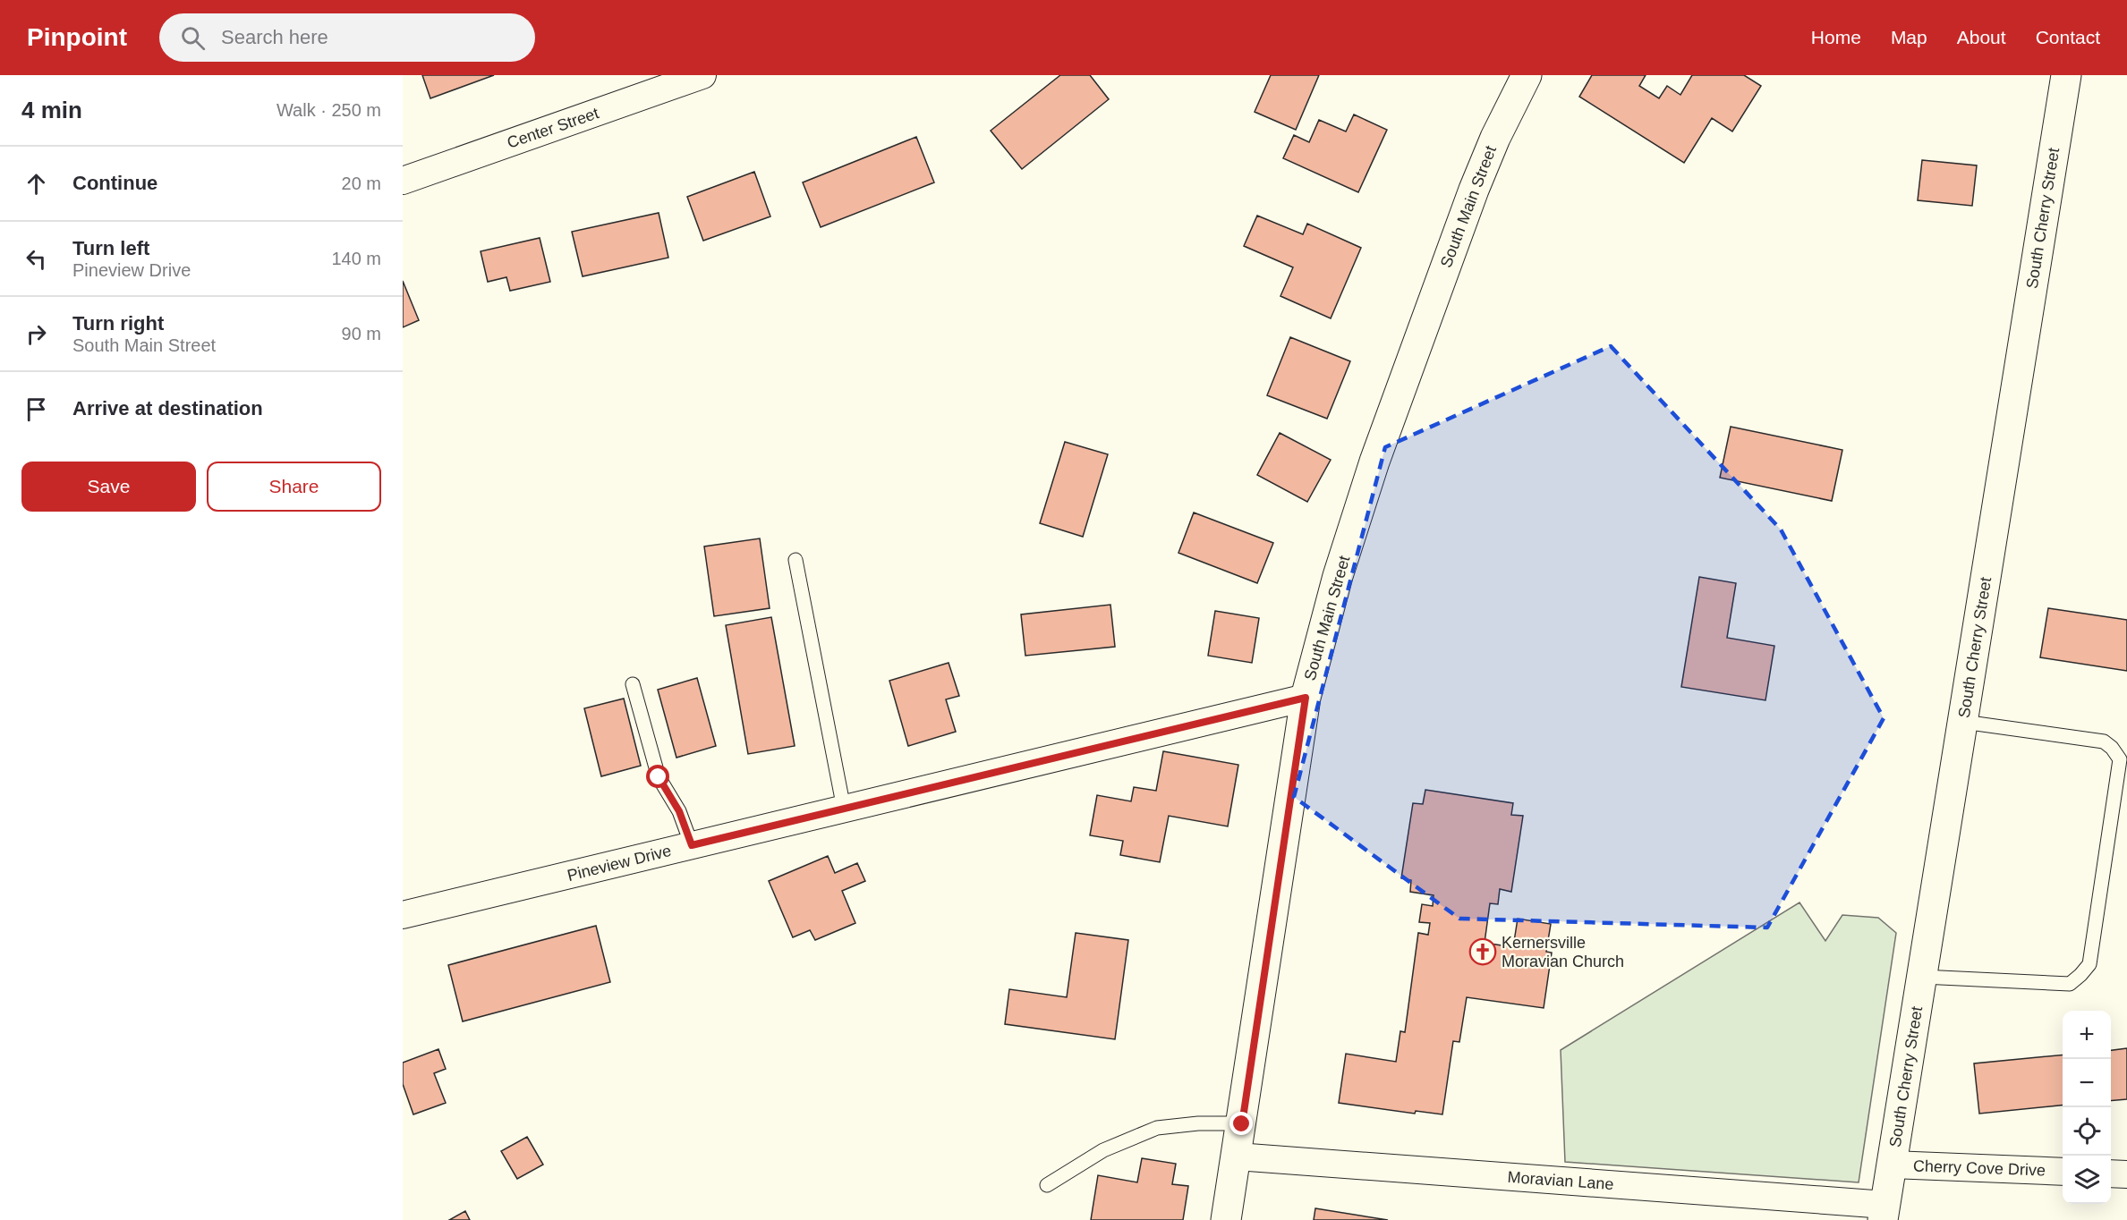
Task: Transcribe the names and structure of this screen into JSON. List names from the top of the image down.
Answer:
{
  "streets": {
    "main road": ["South Main Street", "South Cherry Street"],
    "street": [
      "Center Street",
      "Pineview Drive",
      "Cherry Cove Drive",
      "Moravian Lane"
    ]
  },
  "crossings": [
    ["South Main Street", "Pineview Drive"],
    ["South Main Street", "Moravian Lane"],
    ["South Cherry Street", "Cherry Cove Drive"],
    ["South Cherry Street", "Moravian Lane"]
  ],
  "places": {
    "church": ["Kernersville Moravian Church"]
  },
  "page": {
    "header": "Pinpoint",
    "search": "Search here",
    "nav": [
      "Home",
      "Map",
      "About",
      "Contact"
    ],
    "heading": ["4 min", "Walk · 250 m"],
    "list": [
      ["Continue", "20 m"],
      ["Turn left", "Pineview Drive", "140 m"],
      ["Turn right", "South Main Street", "90 m"],
      "Arrive at destination"
    ],
    "buttons": ["Save", "Share"],
    "map_buttons": ["+", "−"]
  }
}
